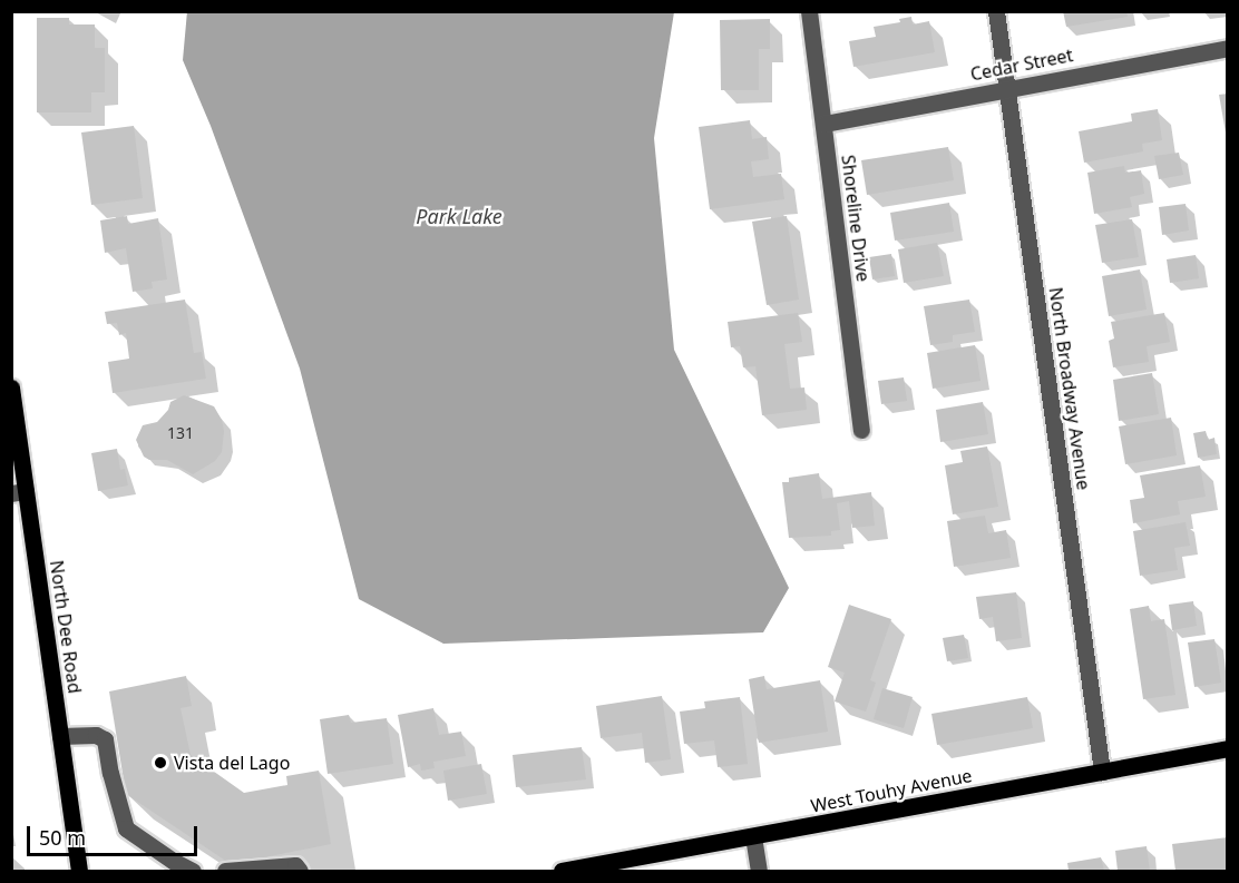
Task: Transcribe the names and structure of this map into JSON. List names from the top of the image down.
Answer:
{
  "streets": {
    "main road": ["North Dee Road", "West Touhy Avenue"],
    "street": ["Cedar Street", "Shoreline Drive", "North Broadway Avenue"]
  },
  "crossings": [
    ["Cedar Street", "Shoreline Drive"],
    ["Cedar Street", "North Broadway Avenue"],
    ["North Broadway Avenue", "West Touhy Avenue"]
  ],
  "water": ["Park Lake"],
  "places": ["Vista del Lago"],
  "house_numbers": ["131"],
  "scale_bar": "50 m"
}
